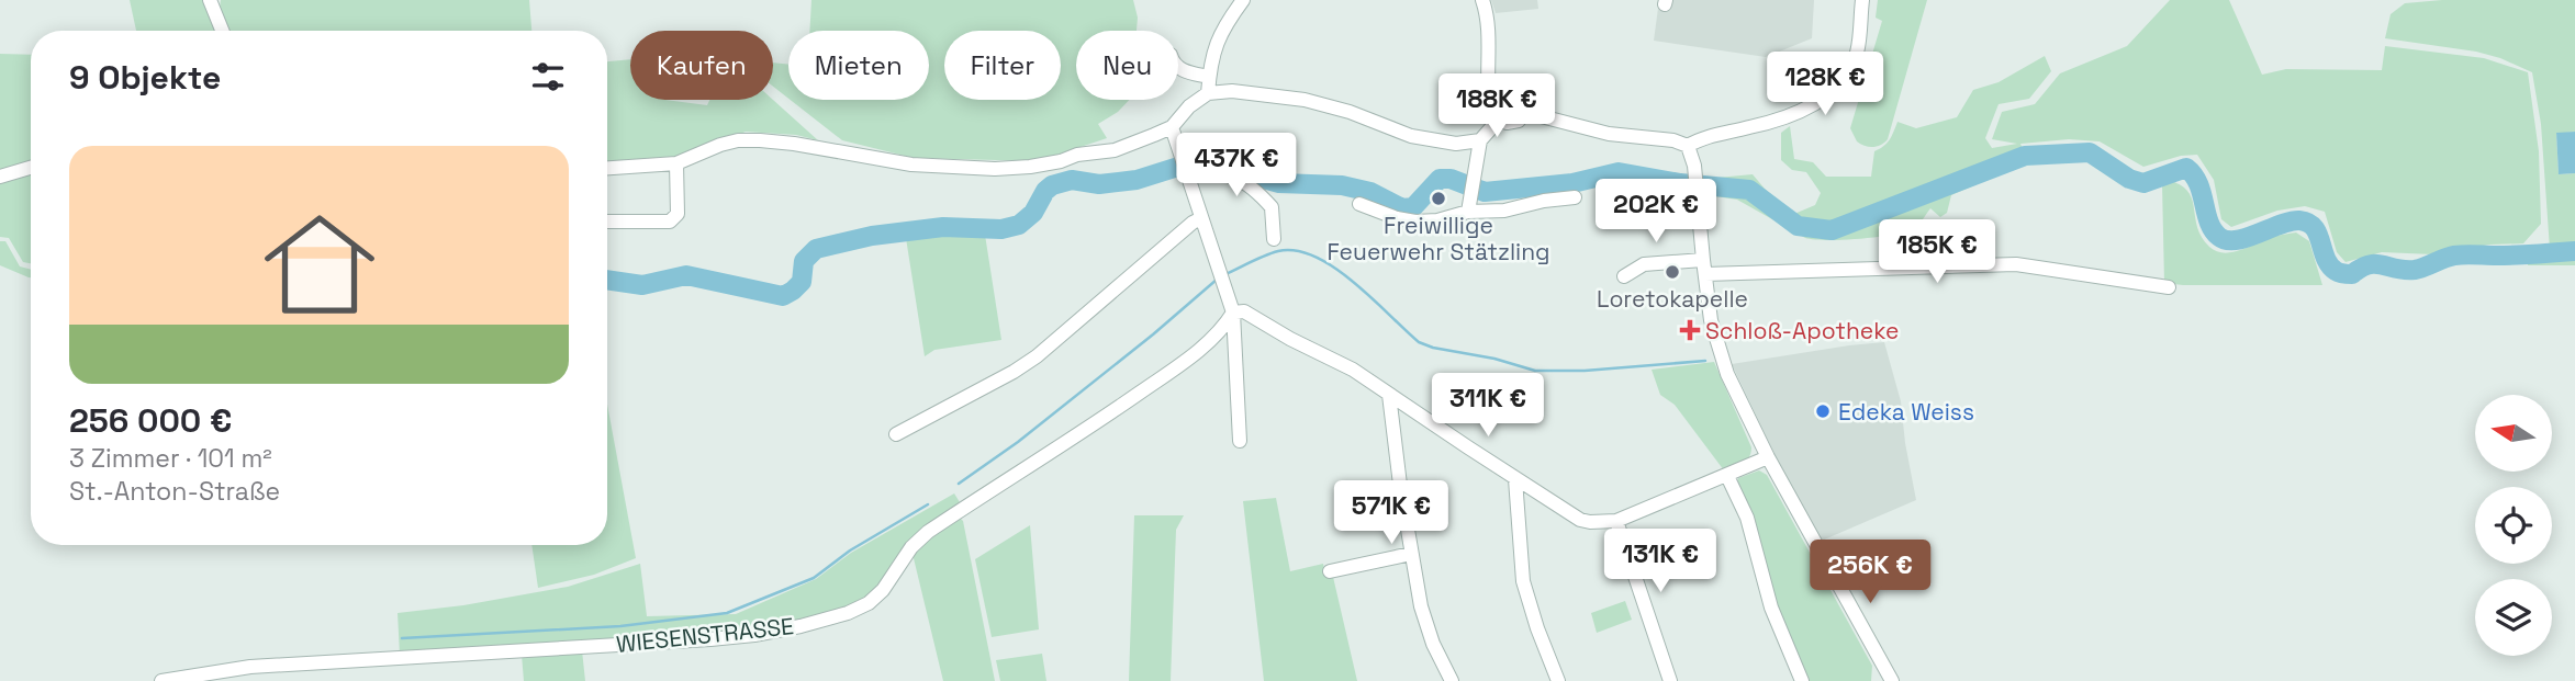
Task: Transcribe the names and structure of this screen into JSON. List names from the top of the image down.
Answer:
{
  "streets": {
    "street": ["WIESENSTRASSE"]
  },
  "places": {
    "other": ["Freiwillige Feuerwehr Stätzling", "Loretokapelle", "Edeka Weiss"],
    "health": ["Schloß-Apotheke"]
  },
  "north": "left",
  "page": {
    "chip": [
      "Kaufen",
      "Mieten",
      "Filter",
      "Neu"
    ],
    "heading": "9 Objekte",
    "price": [
      "128K €",
      "188K €",
      "437K €",
      "202K €",
      "185K €",
      "311K €",
      "571K €",
      "131K €",
      "256K €"
    ],
    "list": [
      {
        "name": "256 000 €",
        "note": "3 Zimmer · 101 m² · St.-Anton-Straße"
      }
    ]
  }
}
